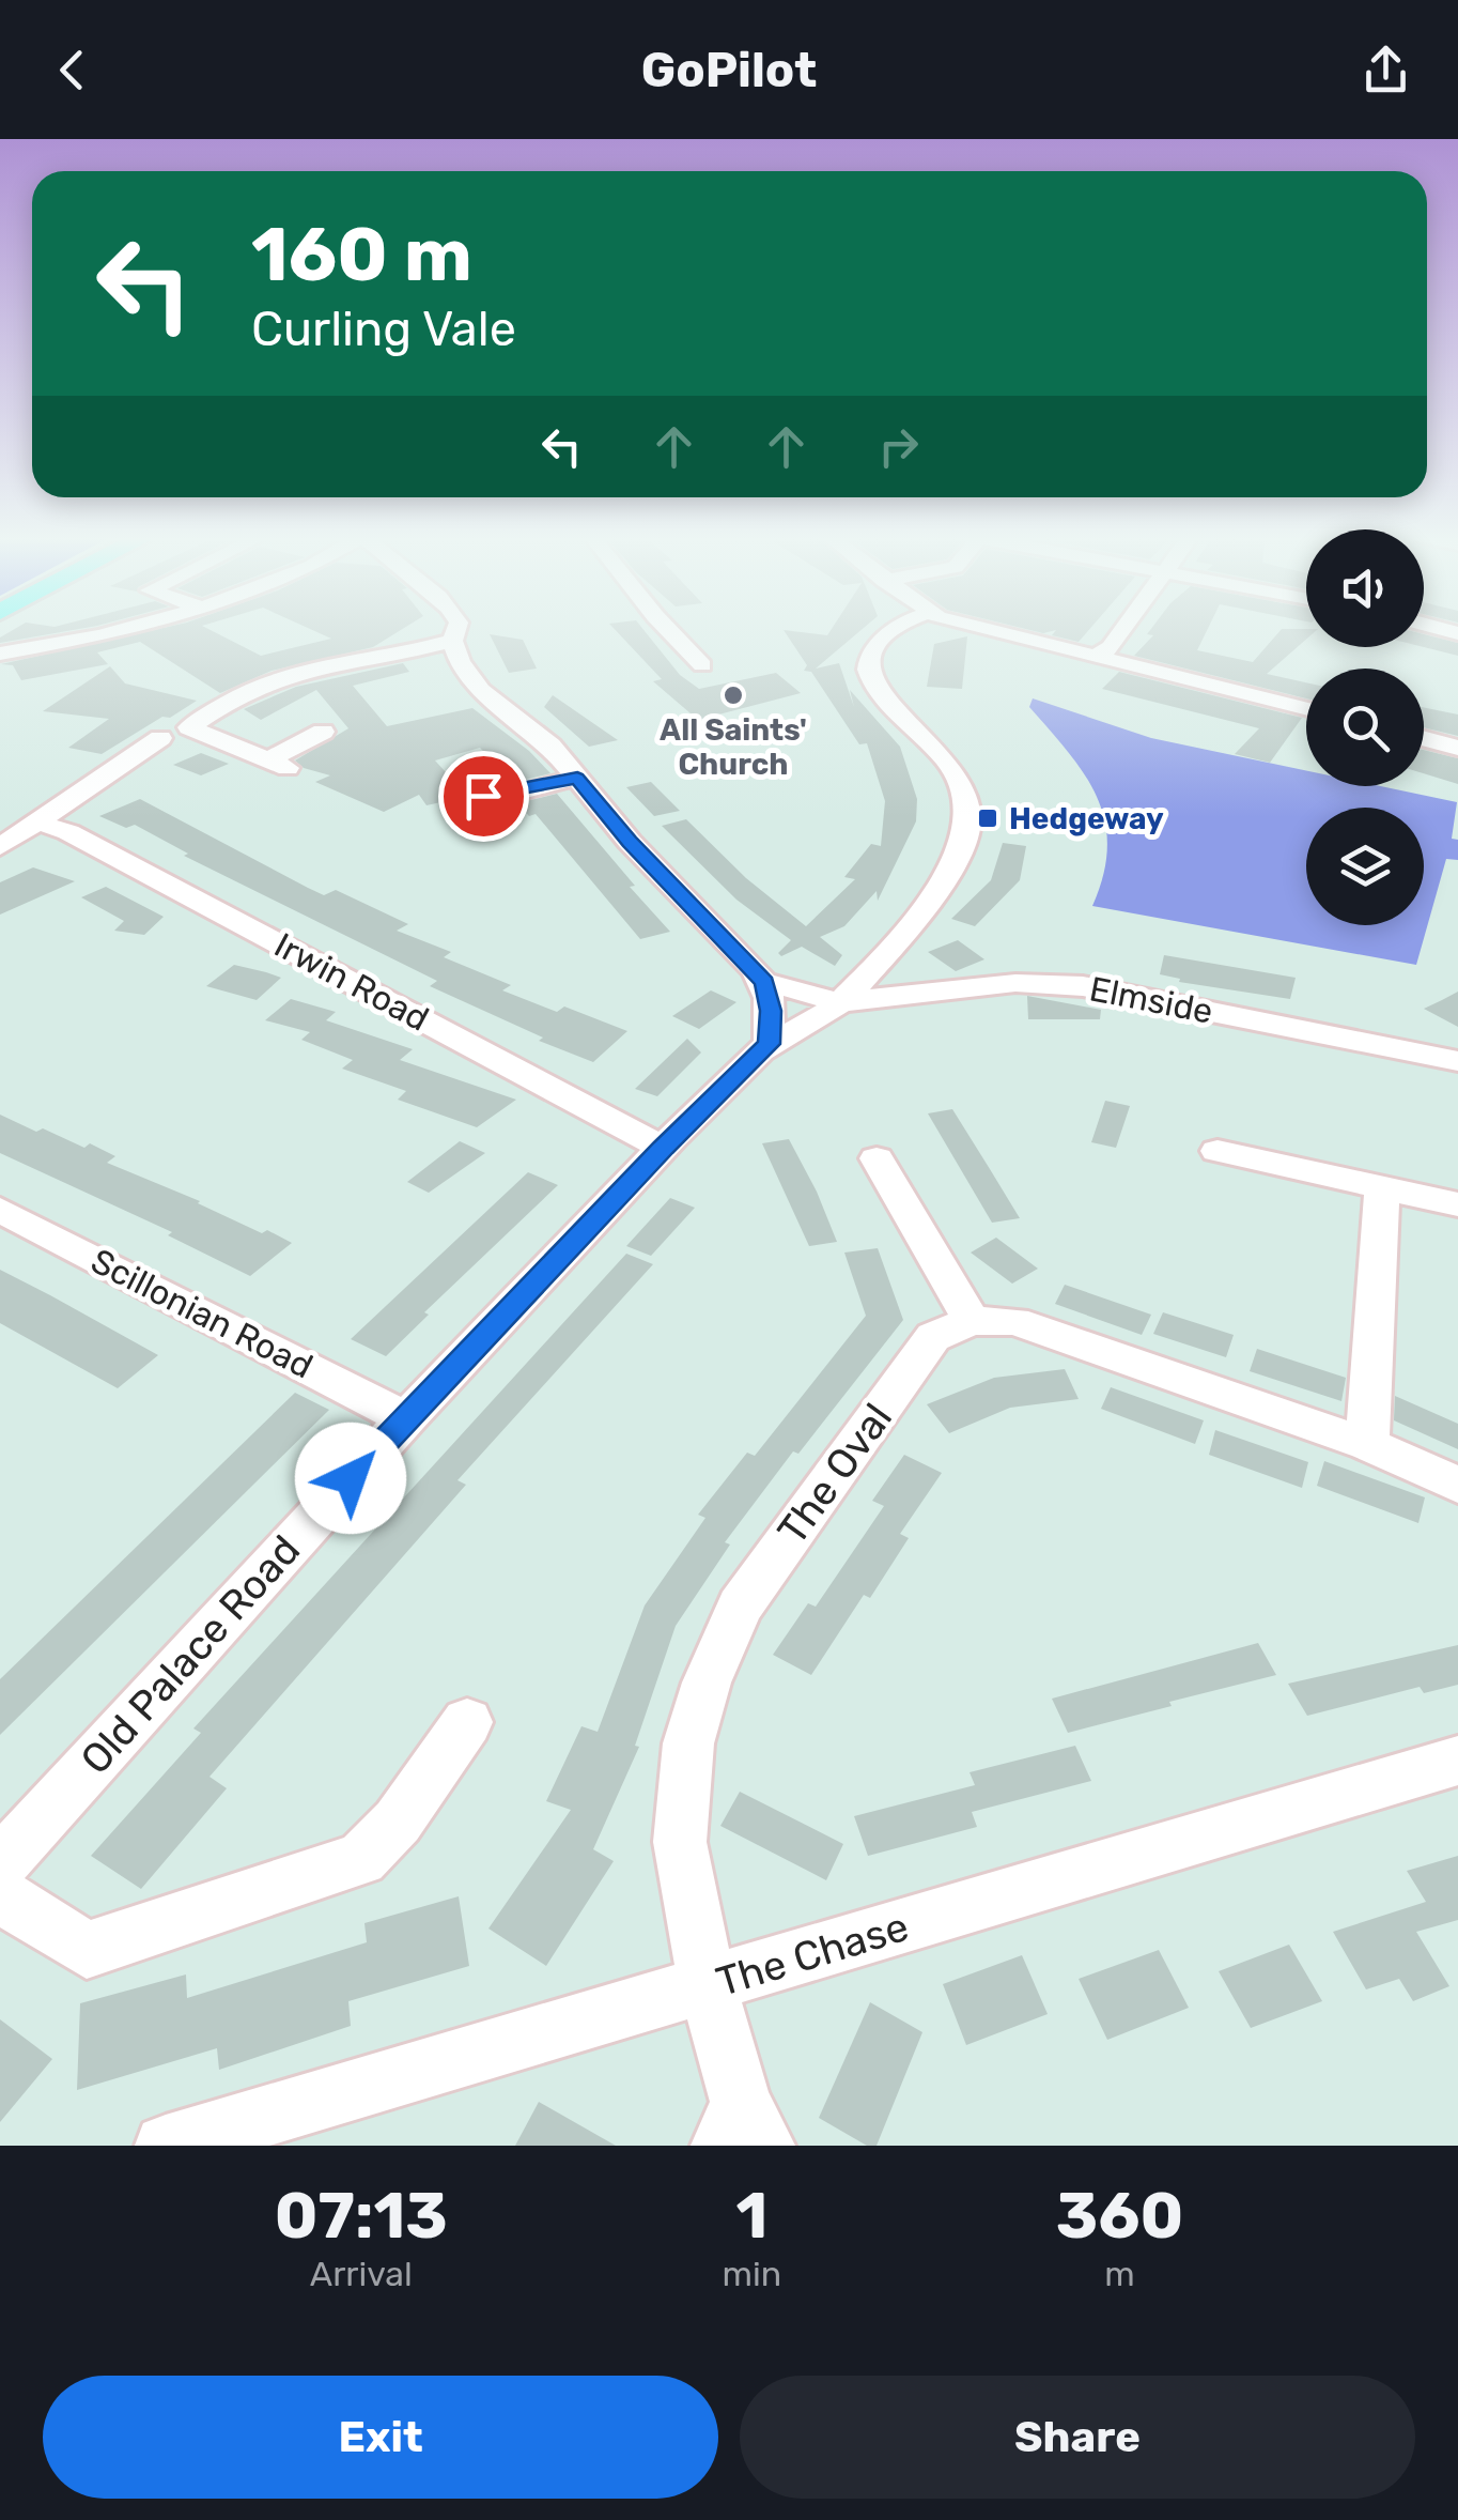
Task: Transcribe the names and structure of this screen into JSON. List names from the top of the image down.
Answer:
{
  "streets": {
    "street": [
      "Irwin Road",
      "Elmside",
      "Scillonian Road",
      "The Oval",
      "Old Palace Road",
      "The Chase"
    ]
  },
  "crossings": [
    ["Irwin Road", "Old Palace Road"],
    ["Elmside", "Old Palace Road"],
    ["Scillonian Road", "Old Palace Road"],
    ["The Oval", "The Chase"]
  ],
  "places": {
    "other": ["All Saints' Church"],
    "transit": ["Hedgeway"]
  },
  "page": {
    "header": "GoPilot",
    "turn": ["160 m", "Curling Vale"],
    "eta": [
      "07:13",
      "Arrival",
      "1",
      "min",
      "360",
      "m"
    ],
    "buttons": ["Exit", "Share"]
  }
}
